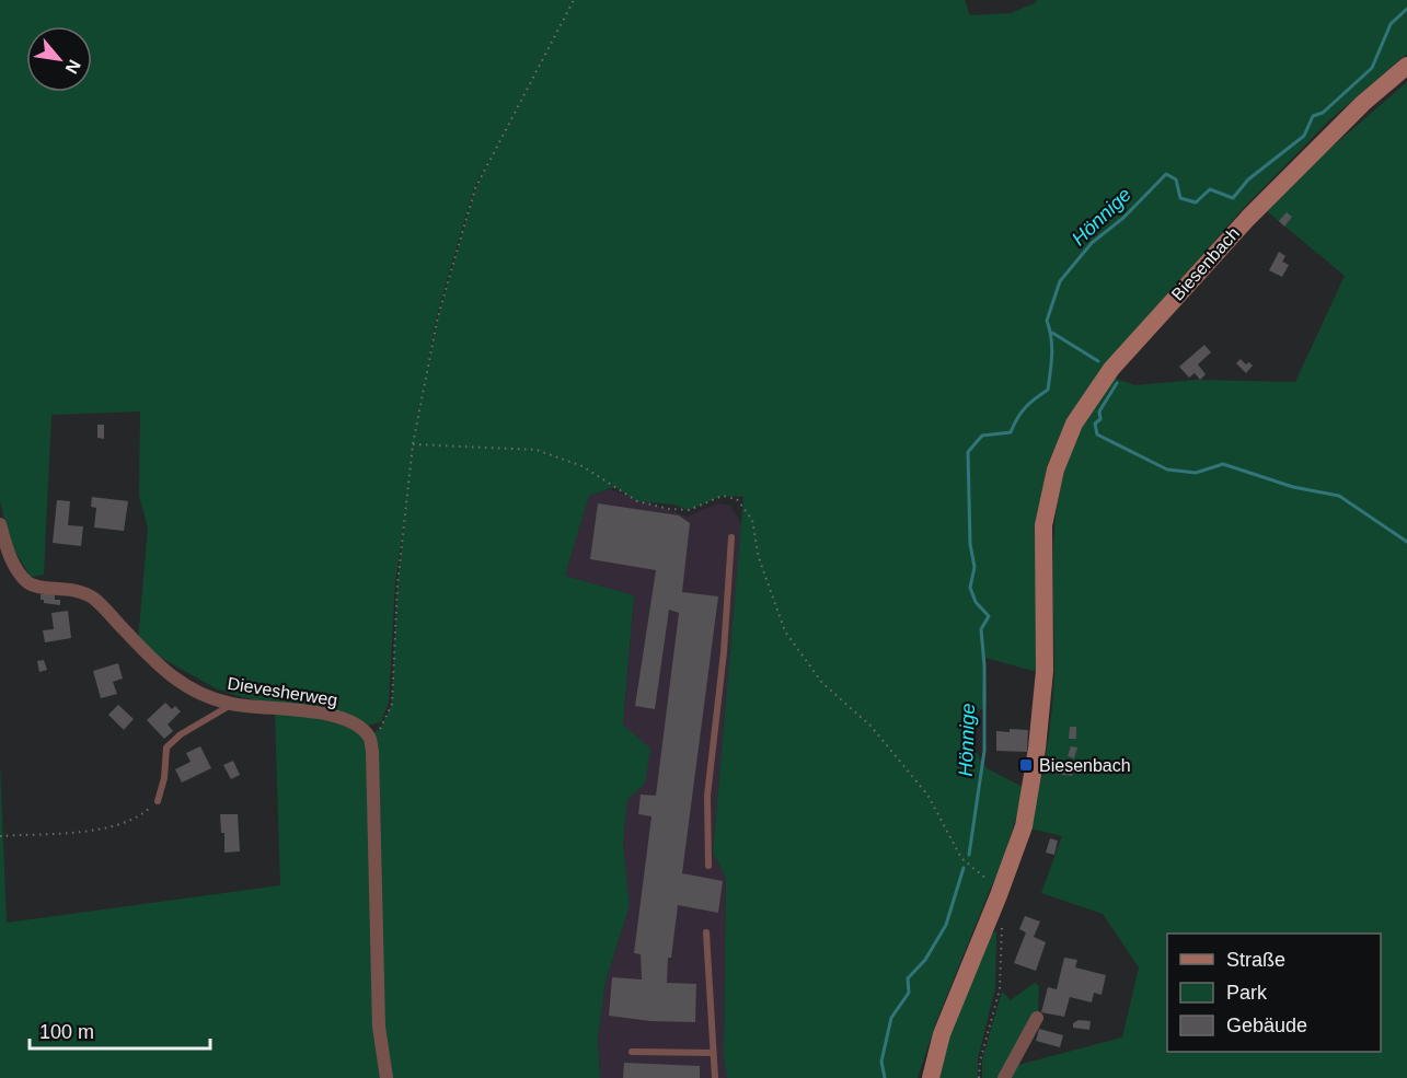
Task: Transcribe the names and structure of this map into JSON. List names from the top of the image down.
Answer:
{
  "streets": {
    "main road": ["Biesenbach"],
    "street": ["Dievesherweg"]
  },
  "water": ["Hönnige"],
  "places": {
    "transit": ["Biesenbach"]
  },
  "legend": ["Straße", "Park", "Gebäude"],
  "scale_bar": "100 m",
  "north": "bottom right"
}
